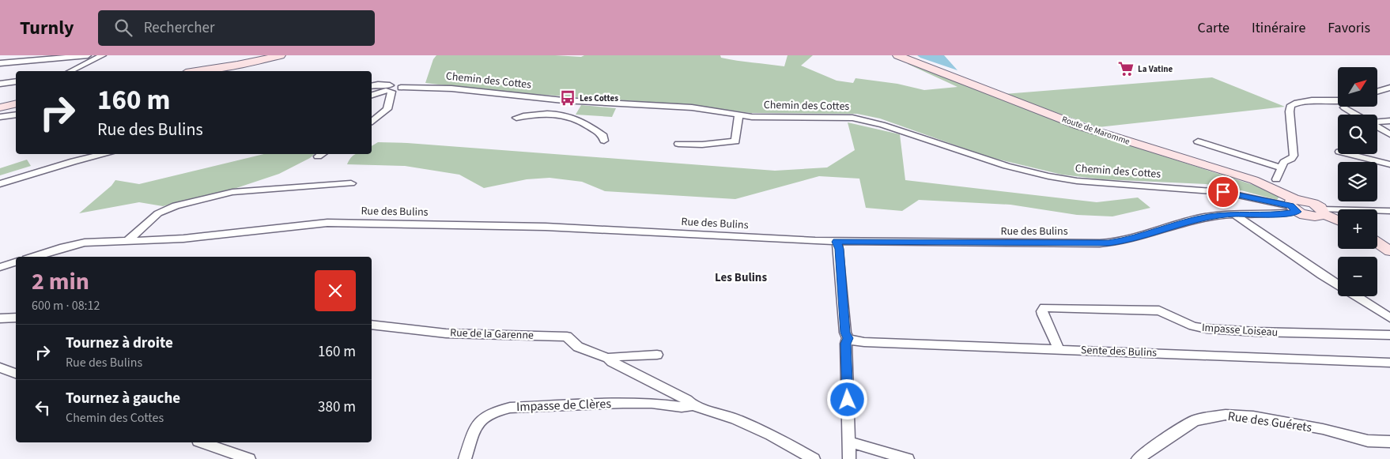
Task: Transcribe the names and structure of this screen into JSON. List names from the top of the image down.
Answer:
{
  "streets": {
    "street": [
      "Chemin des Cottes",
      "Route de Maromme",
      "Rue des Bulins",
      "Impasse Loiseau",
      "Rue de la Garenne",
      "Sente des Bulins",
      "Impasse de Clères",
      "Rue des Guérets"
    ]
  },
  "crossings": [
    ["Chemin des Cottes", "Route de Maromme"],
    ["Chemin des Cottes", "Rue des Bulins"],
    ["Route de Maromme", "Rue des Bulins"],
    ["Impasse Loiseau", "Sente des Bulins"],
    ["Rue de la Garenne", "Impasse de Clères"]
  ],
  "districts": ["Les Bulins"],
  "places": {
    "supermarket": ["La Vatine"],
    "bus stop": ["Les Cottes"]
  },
  "north": "top right",
  "page": {
    "header": "Turnly",
    "search": "Rechercher",
    "nav": ["Carte", "Itinéraire", "Favoris"],
    "map_buttons": ["+", "−"],
    "turn": ["160 m", "Rue des Bulins"],
    "heading": ["2 min", "600 m · 08:12"],
    "list": [
      {
        "name": "Tournez à droite",
        "note": "Rue des Bulins",
        "value": "160 m"
      },
      {
        "name": "Tournez à gauche",
        "note": "Chemin des Cottes",
        "value": "380 m"
      }
    ]
  }
}
